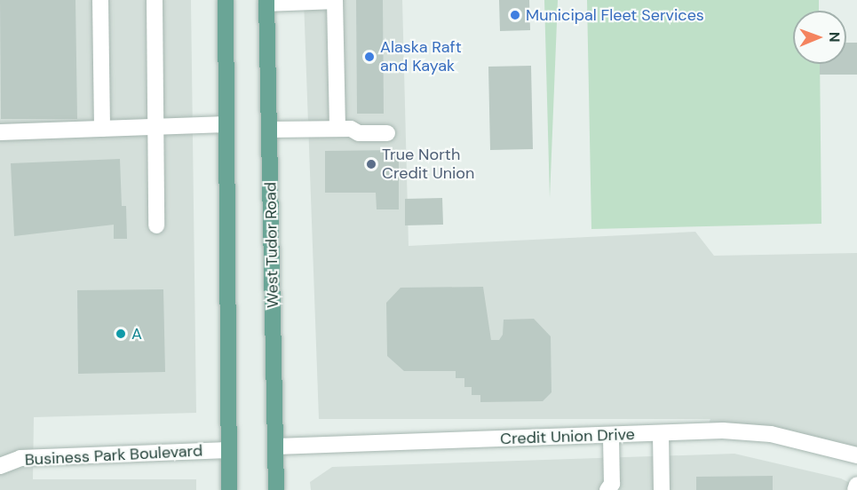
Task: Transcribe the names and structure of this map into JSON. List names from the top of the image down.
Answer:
{
  "streets": {
    "main road": ["West Tudor Road"],
    "street": ["Credit Union Drive", "Business Park Boulevard"]
  },
  "crossings": [
    ["West Tudor Road", "Credit Union Drive"]
  ],
  "places": [
    "Municipal Fleet Services",
    "Alaska Raft and Kayak",
    "True North Credit Union",
    "A"
  ],
  "north": "right"
}
